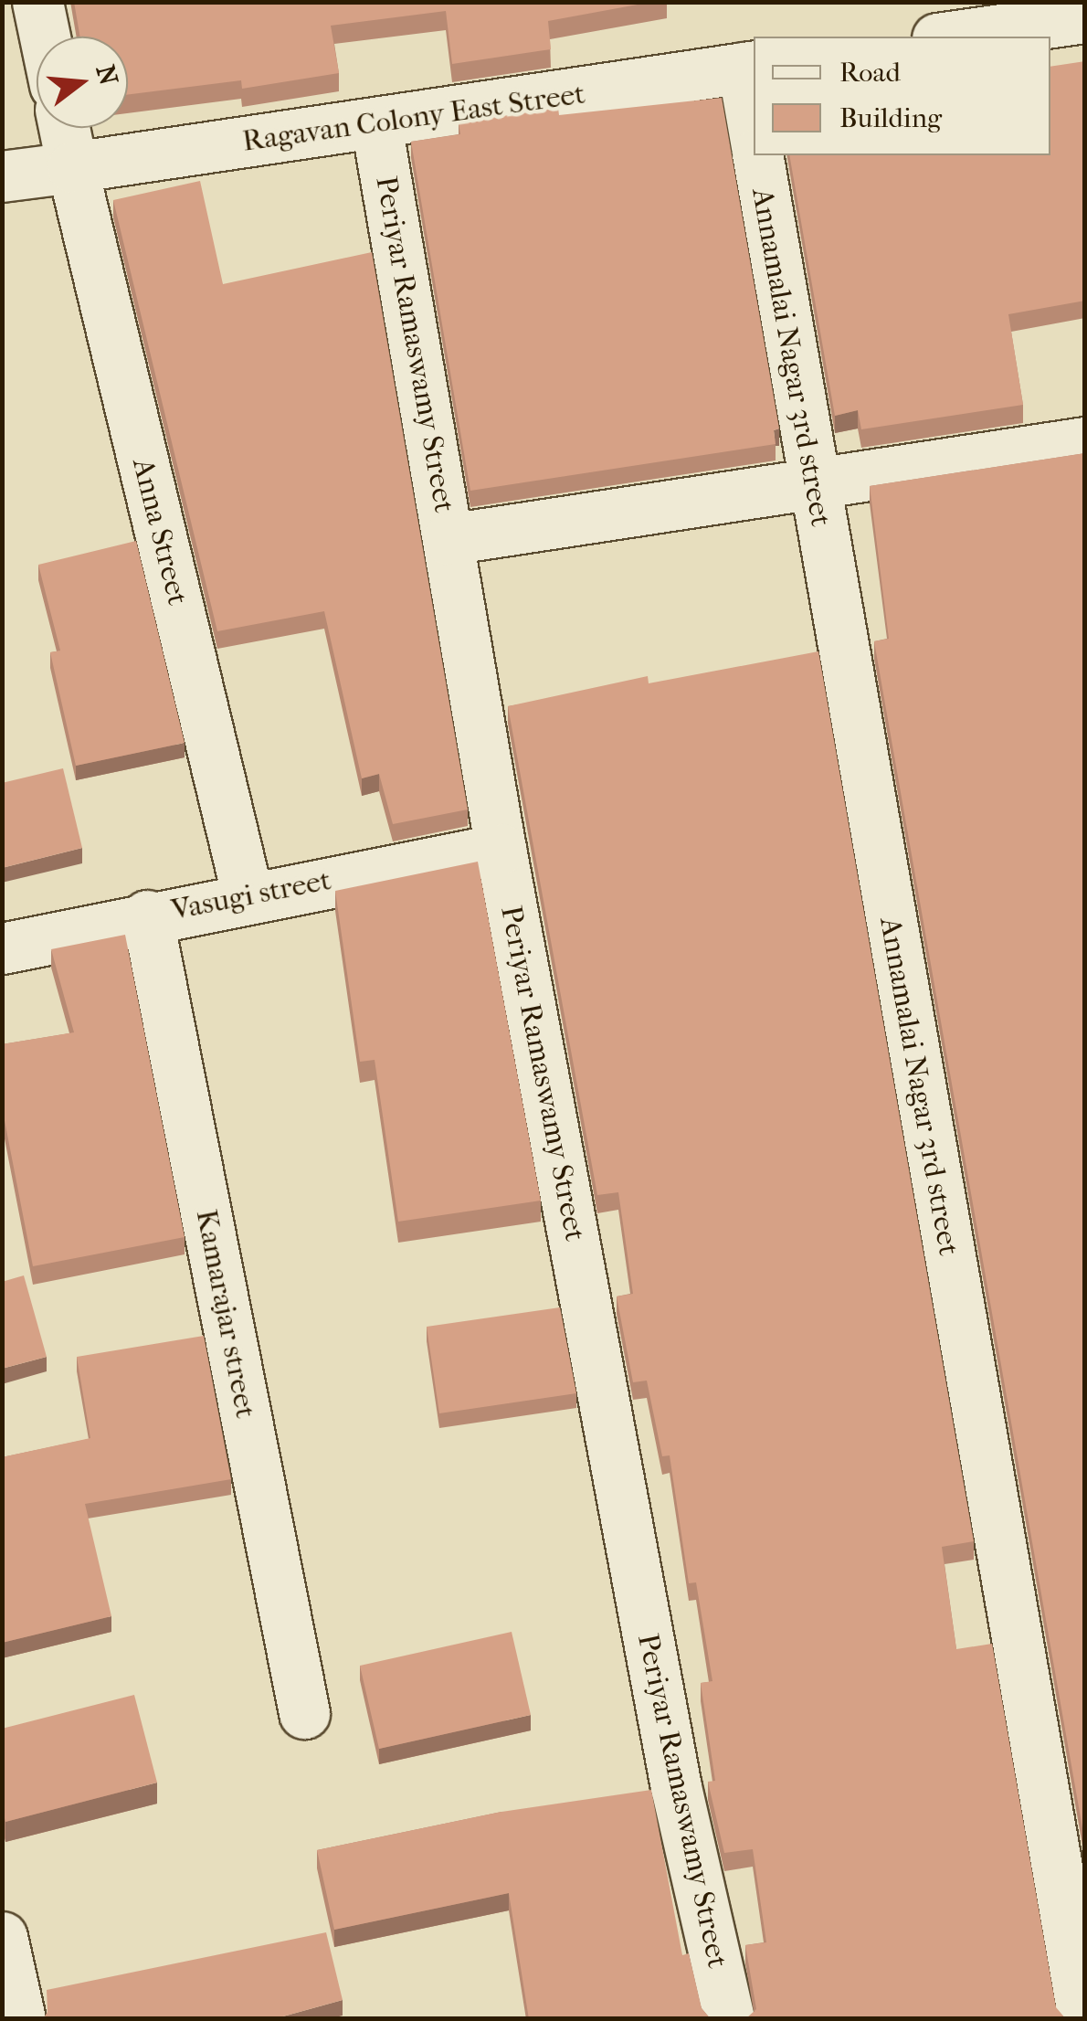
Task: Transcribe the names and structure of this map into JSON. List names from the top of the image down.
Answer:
{
  "streets": {
    "street": [
      "Ragavan Colony East Street",
      "Periyar Ramaswamy Street",
      "Annamalai Nagar 3rd street",
      "Anna Street",
      "Vasugi street",
      "Kamarajar street"
    ]
  },
  "crossings": [
    ["Ragavan Colony East Street", "Periyar Ramaswamy Street"],
    ["Ragavan Colony East Street", "Annamalai Nagar 3rd street"],
    ["Ragavan Colony East Street", "Anna Street"],
    ["Periyar Ramaswamy Street", "Vasugi street"],
    ["Anna Street", "Vasugi street"],
    ["Vasugi street", "Kamarajar street"]
  ],
  "legend": ["Road", "Building"],
  "north": "right"
}
